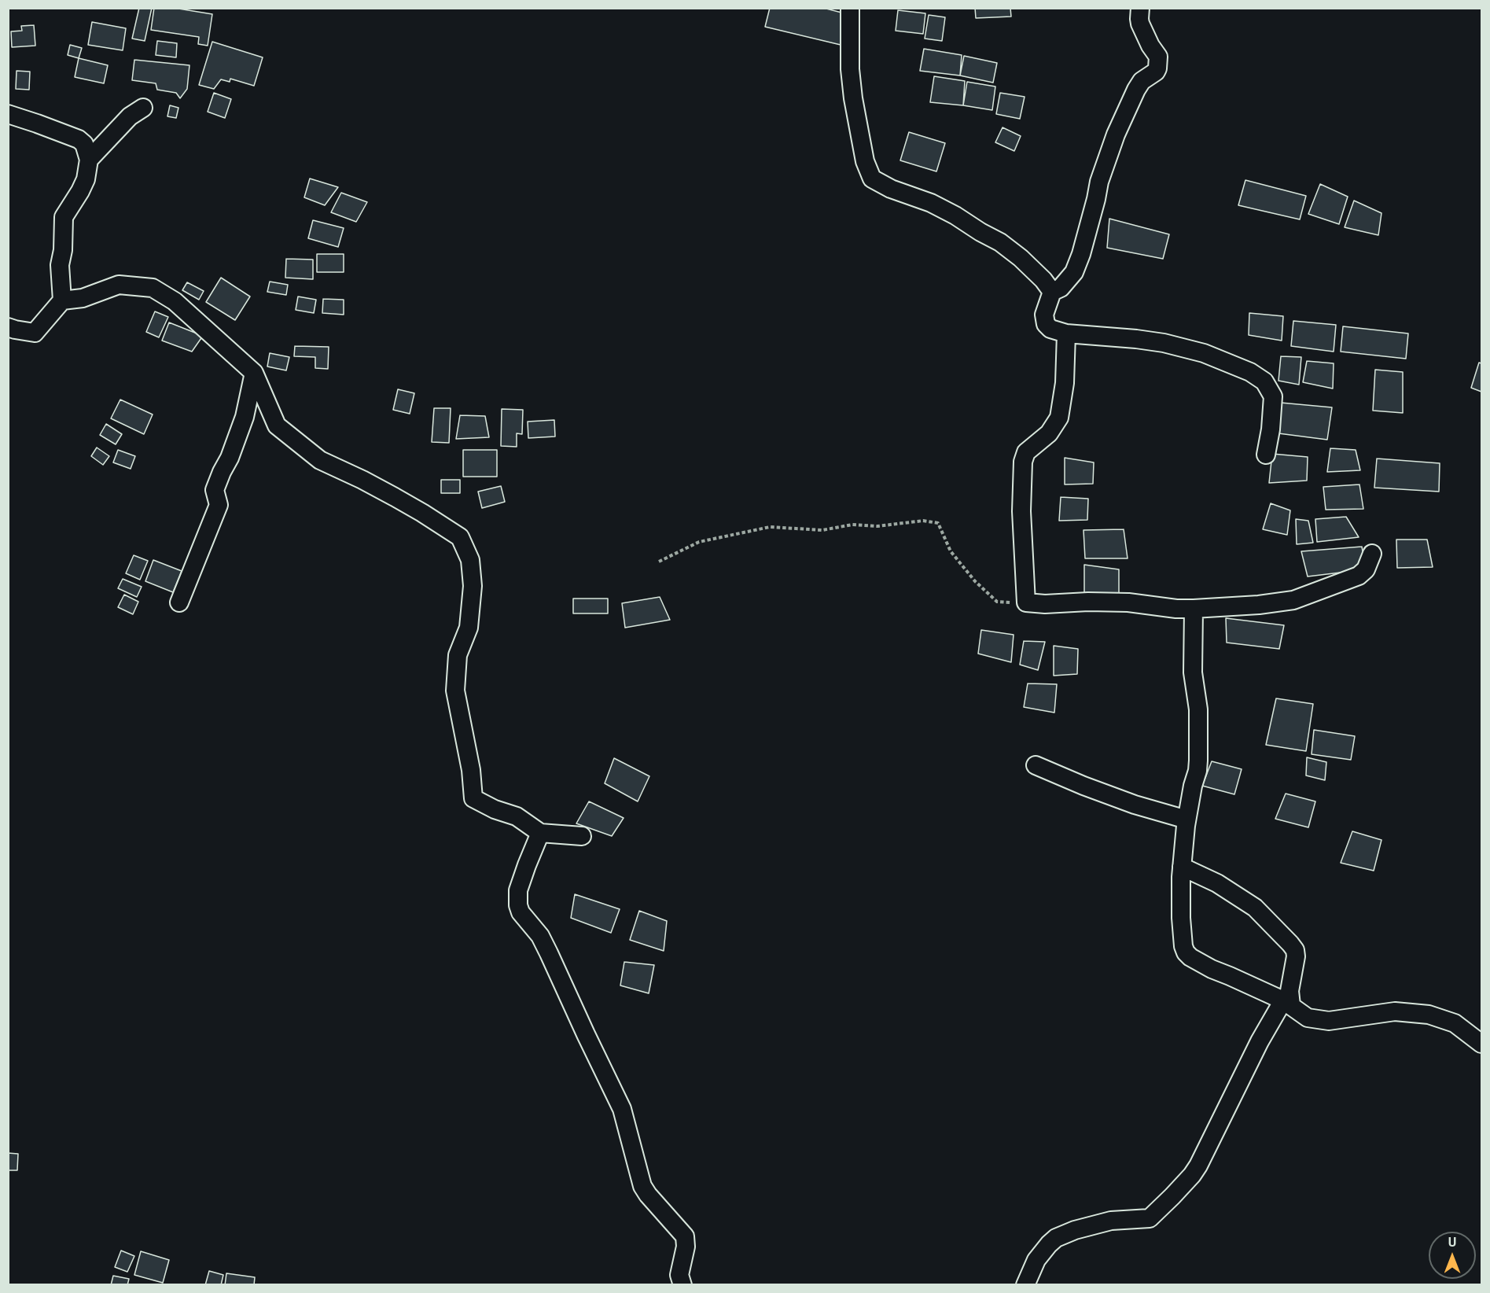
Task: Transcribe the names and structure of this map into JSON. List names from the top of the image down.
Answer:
{
  "north": "top"
}
